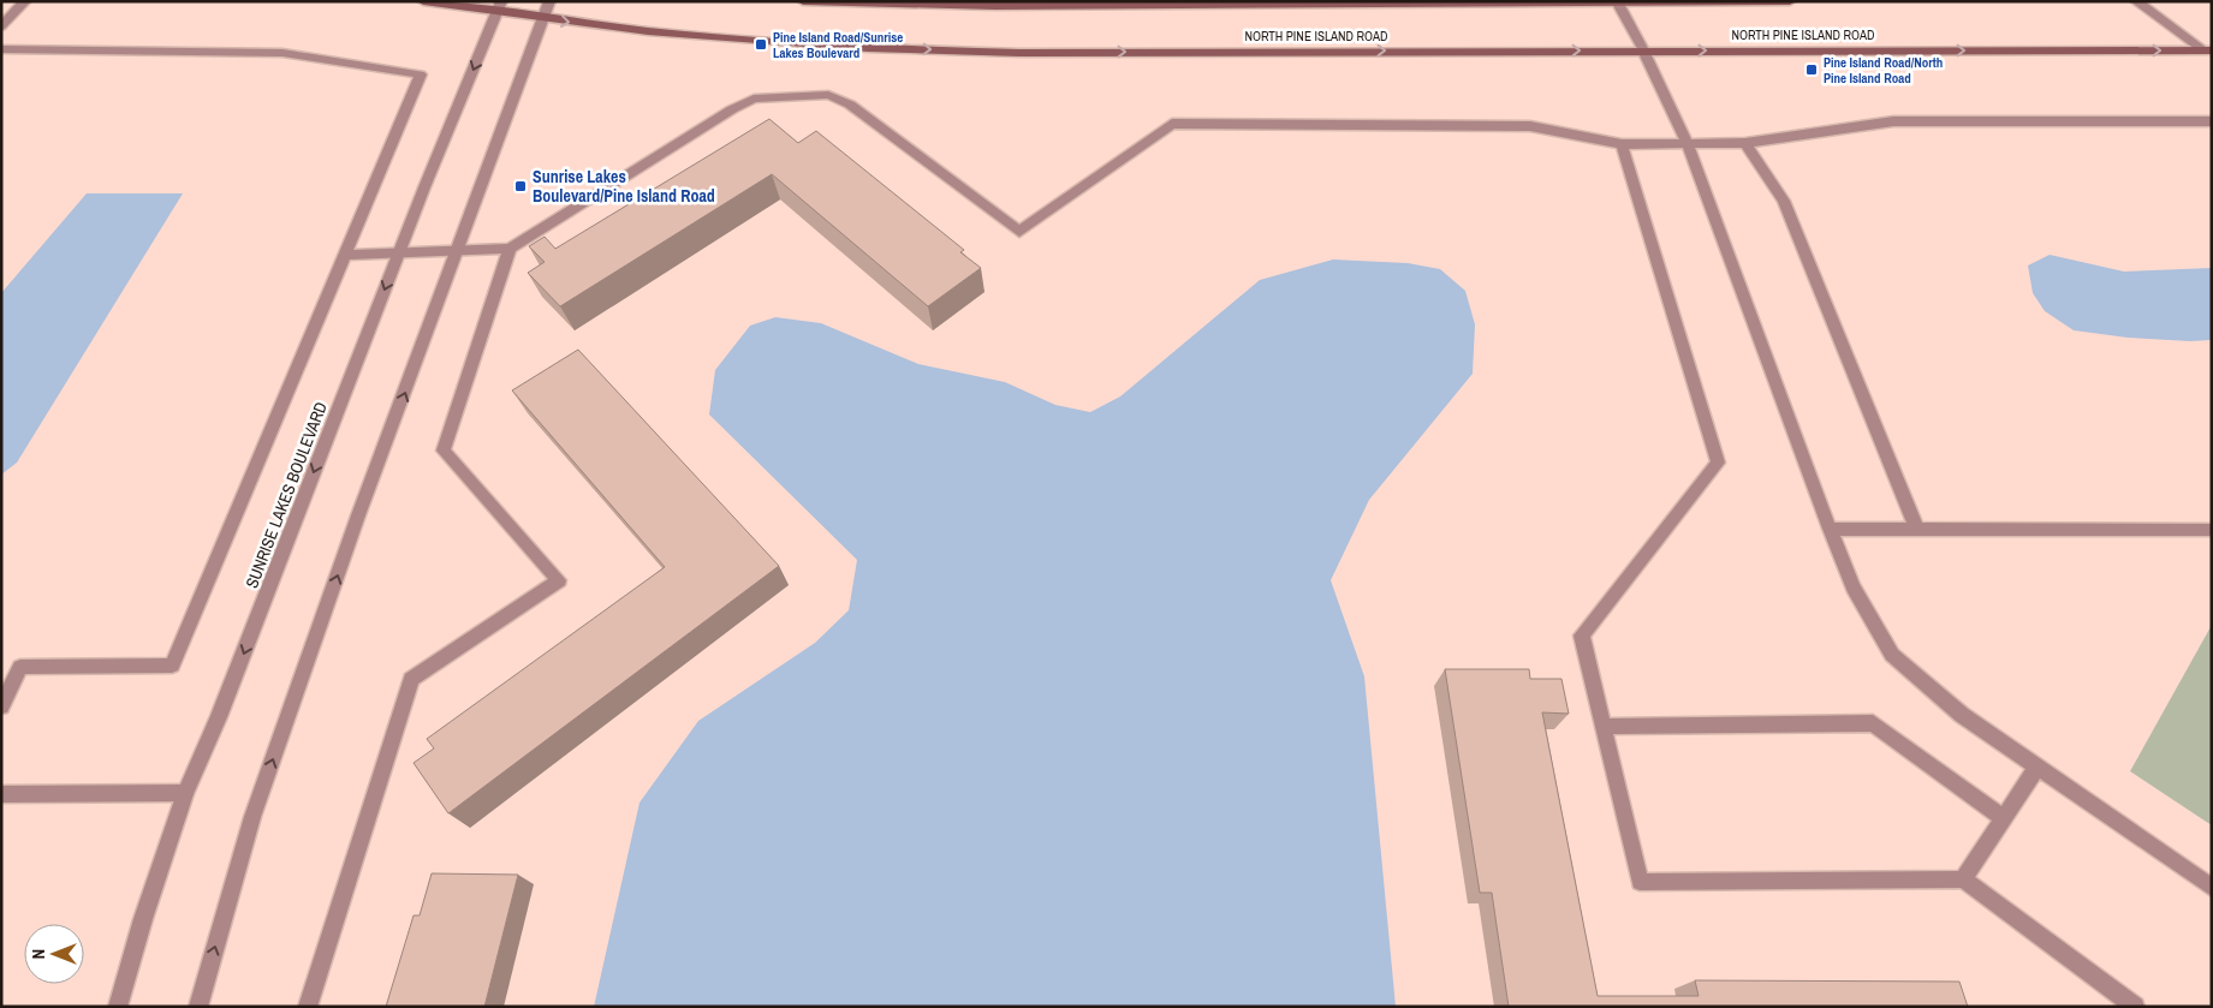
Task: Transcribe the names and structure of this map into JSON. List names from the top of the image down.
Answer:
{
  "streets": {
    "main road": ["NORTH PINE ISLAND ROAD"],
    "street": ["SUNRISE LAKES BOULEVARD"]
  },
  "crossings": [
    ["NORTH PINE ISLAND ROAD", "SUNRISE LAKES BOULEVARD"]
  ],
  "places": {
    "transit": ["Pine Island Road/Sunrise Lakes Boulevard", "Pine Island Road/North Pine Island Road", "Sunrise Lakes Boulevard/Pine Island Road"]
  },
  "north": "left"
}
